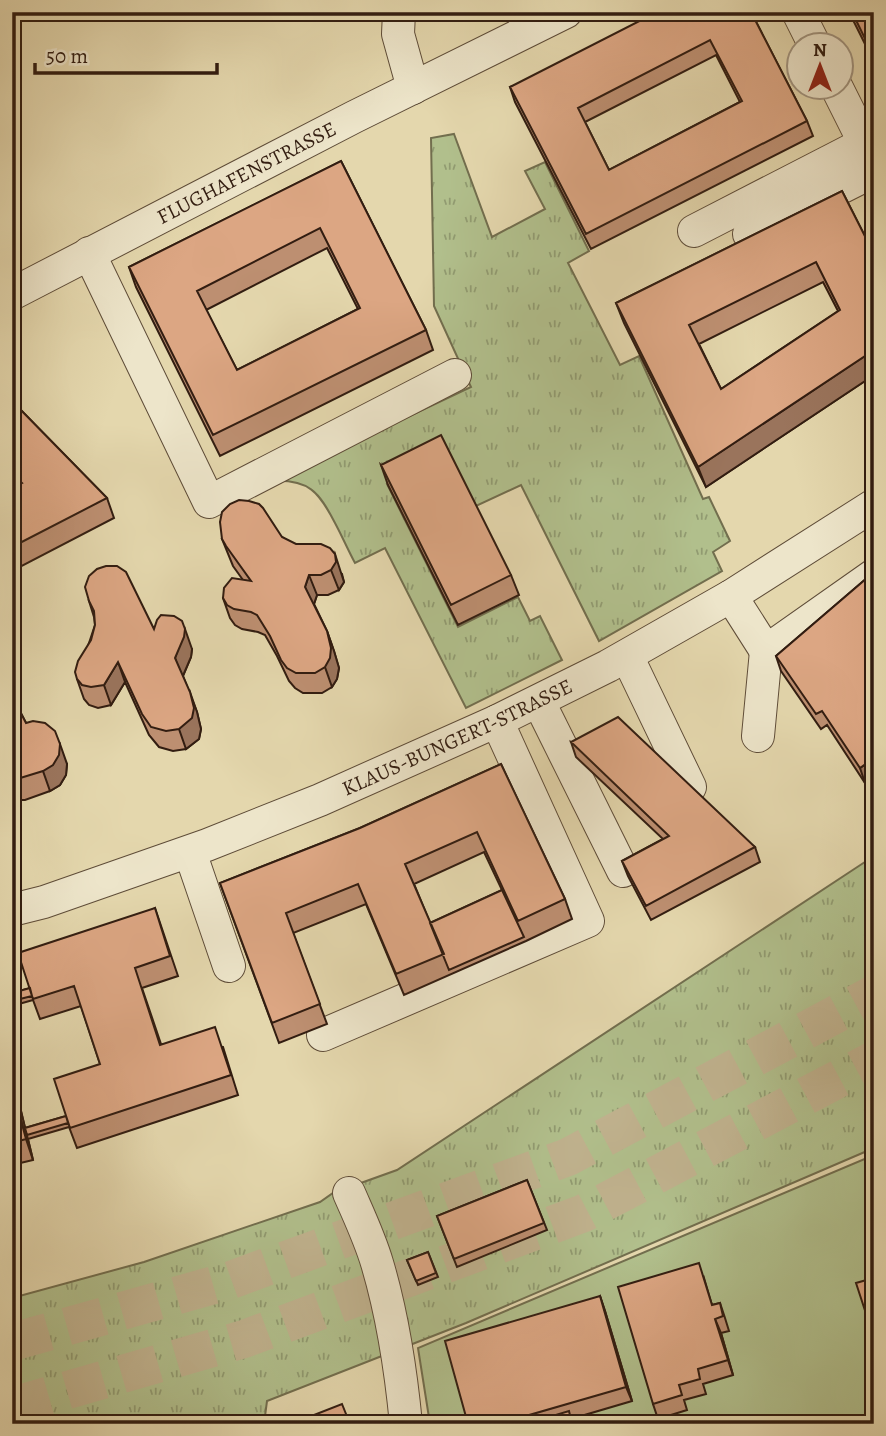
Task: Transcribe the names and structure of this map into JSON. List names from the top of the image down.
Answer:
{
  "streets": {
    "street": ["FLUGHAFENSTRASSE", "KLAUS-BUNGERT-STRASSE"]
  },
  "scale_bar": "50 m",
  "north": "top"
}
